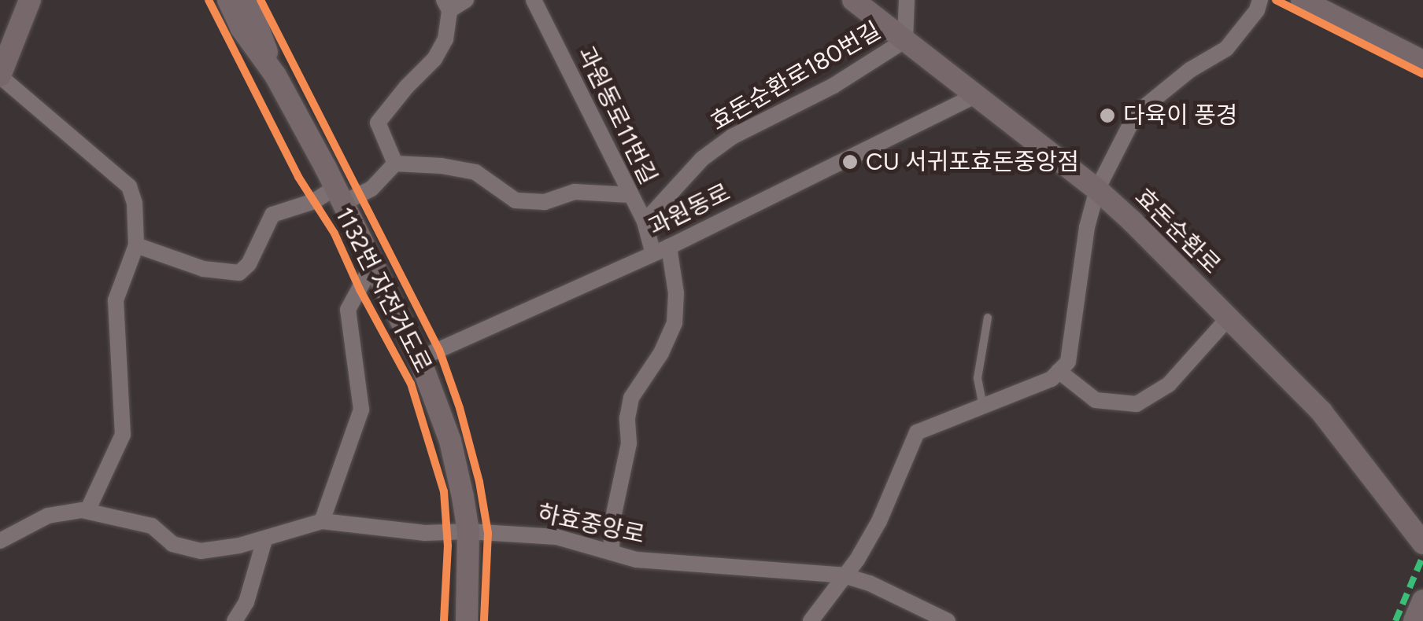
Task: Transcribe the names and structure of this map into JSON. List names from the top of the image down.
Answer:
{
  "streets": {
    "street": [
      "효돈순환로180번길",
      "과원동로11번길",
      "과원동로",
      "효돈순환로",
      "하효중앙로"
    ],
    "cycle path": ["1132번 자전거도로"]
  },
  "crossings": [
    ["효돈순환로180번길", "과원동로11번길"],
    ["효돈순환로180번길", "효돈순환로"],
    ["과원동로11번길", "과원동로"],
    ["과원동로", "효돈순환로"]
  ],
  "places": ["다육이 풍경", "CU 서귀포효돈중앙점"]
}
